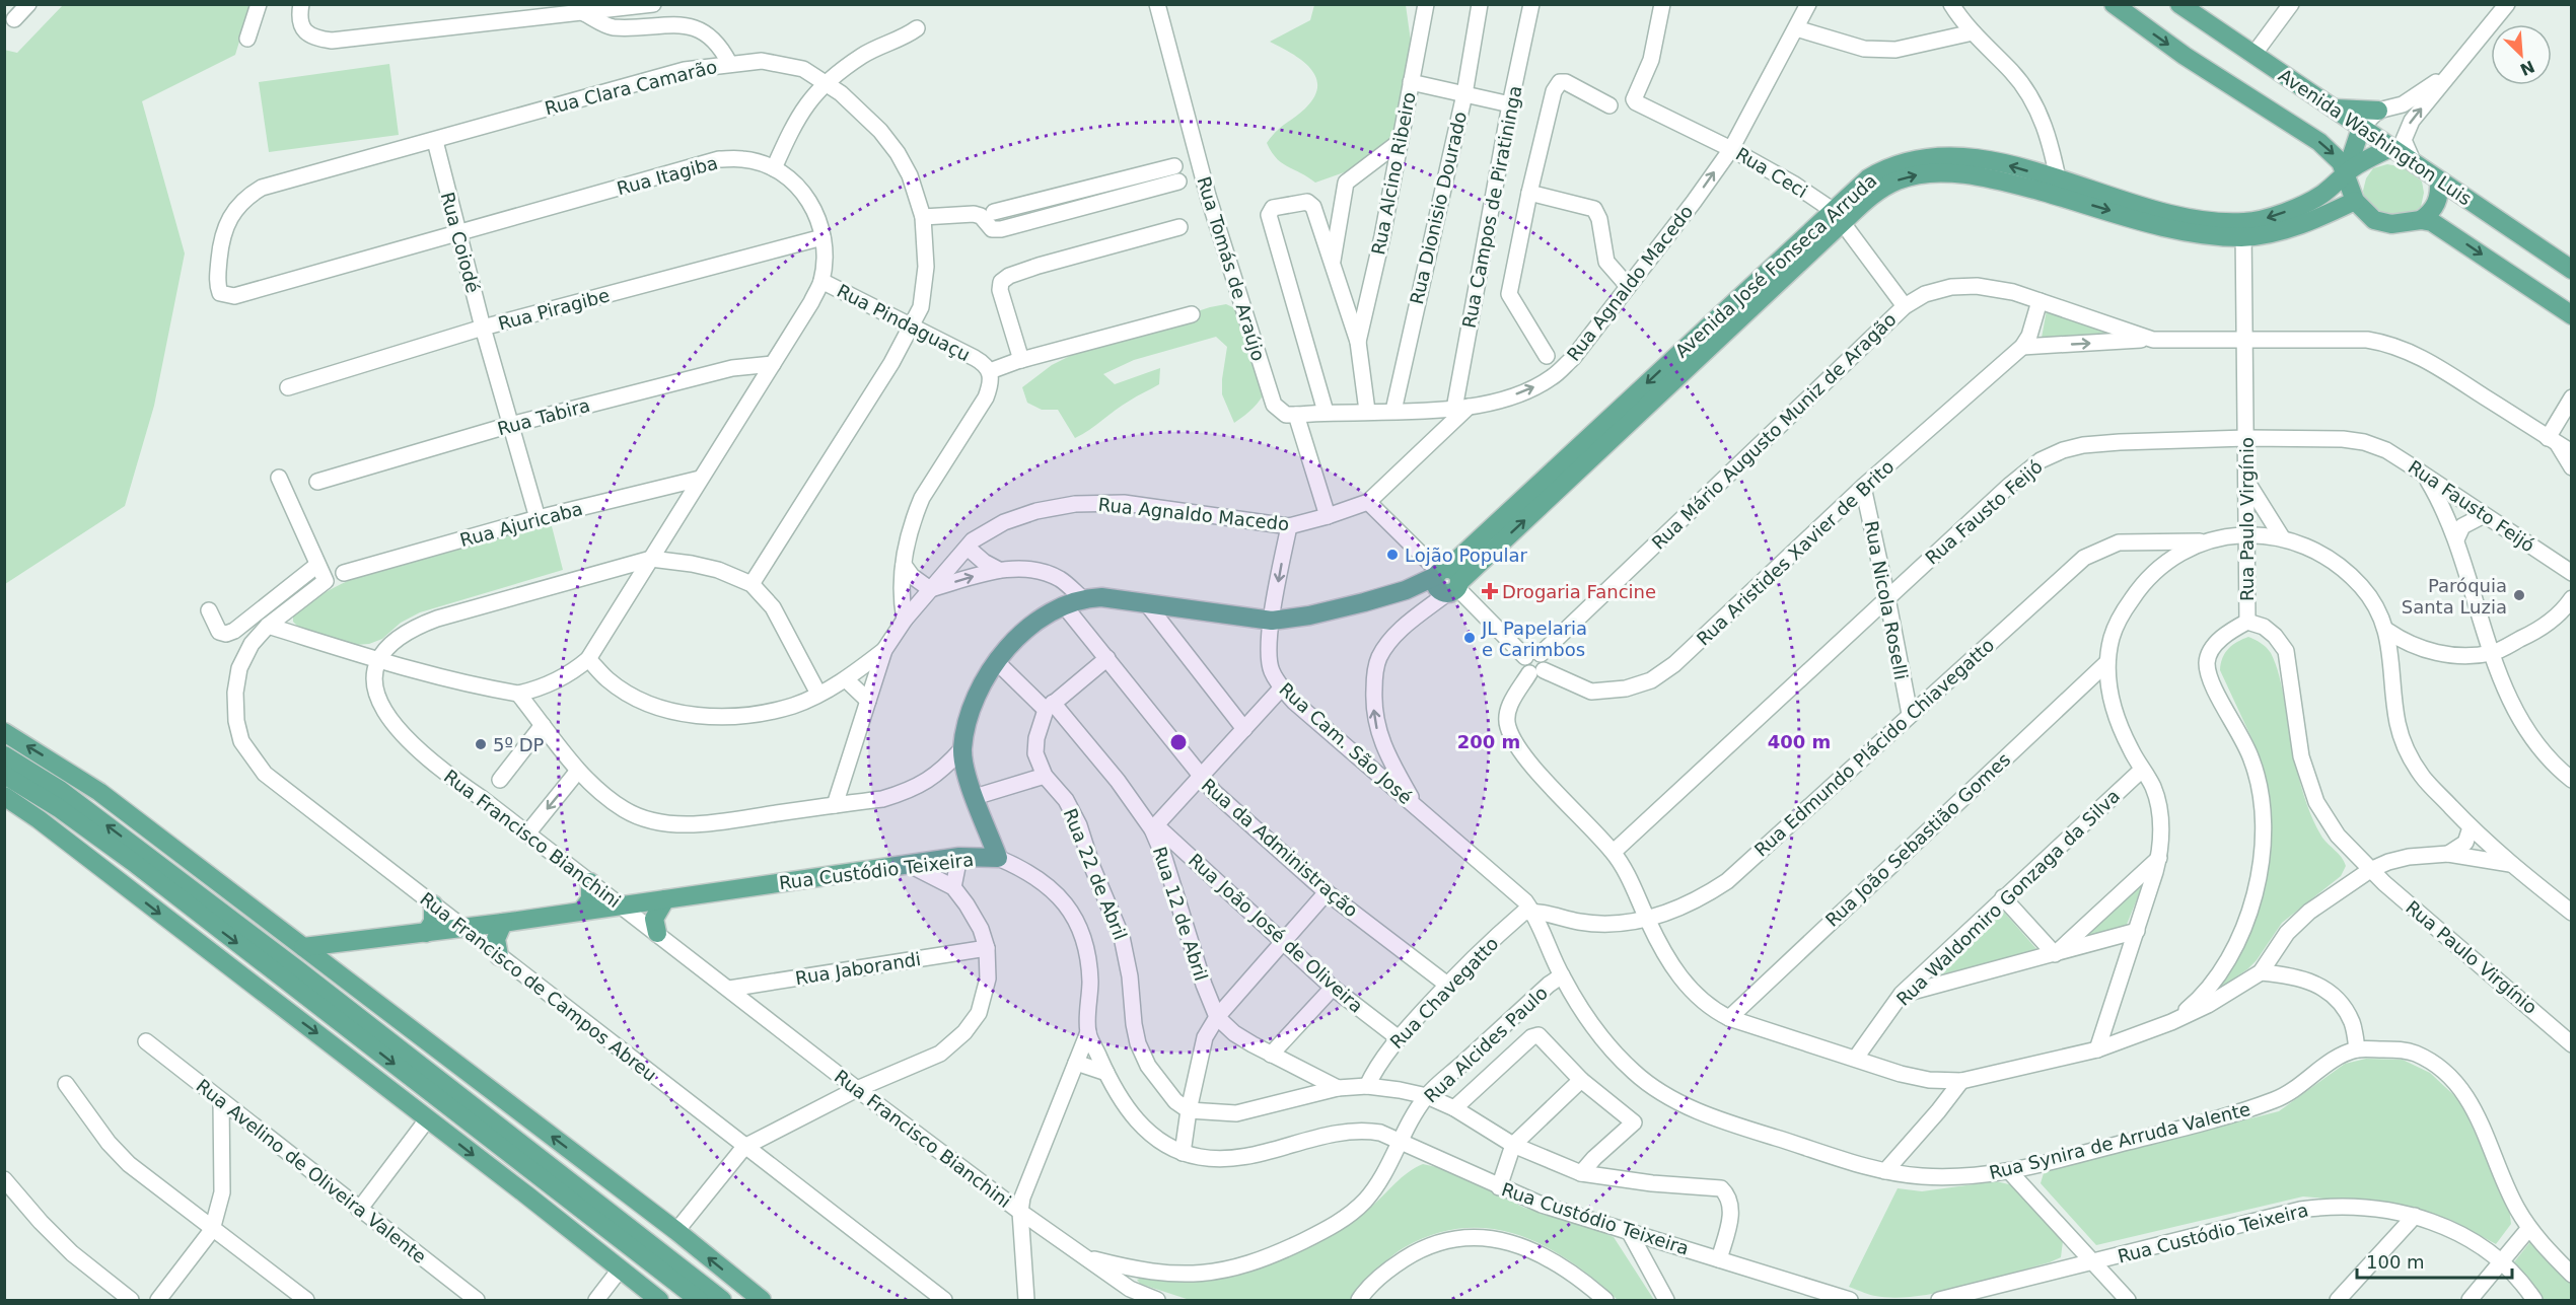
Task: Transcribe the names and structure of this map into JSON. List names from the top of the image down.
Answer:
{
  "streets": {
    "main road": ["Avenida Washington Luis", "Avenida José Fonseca Arruda", "Rua Custódio Teixeira"],
    "street": [
      "Rua Clara Camarão",
      "Rua Ceci",
      "Rua Alcino Ribeiro",
      "Rua Itagiba",
      "Rua Campos de Piratininga",
      "Rua Dionisio Dourado",
      "Rua Coiodé",
      "Rua Tomás de Araújo",
      "Rua Agnaldo Macedo",
      "Rua Piragibe",
      "Rua Pindaguaçu",
      "Rua Tabira",
      "Rua Mário Augusto Muniz de Aragão",
      "Rua Fausto Feijó",
      "Rua Paulo Virgínio",
      "Rua Ajuricaba",
      "Rua Aristides Xavier de Brito",
      "Rua Nicola Roselli",
      "Rua Cam. São José",
      "Rua Edmundo Plácido Chiavegatto",
      "Rua Francisco Bianchini",
      "Rua João Sebastião Gomes",
      "Rua da Administração",
      "Rua 22 de Abril",
      "Rua Waldomiro Gonzaga da Silva",
      "Rua 12 de Abril",
      "Rua João José de Oliveira",
      "Rua Jaborandi",
      "Rua Francisco de Campos Abreu",
      "Rua Chavegatto",
      "Rua Alcides Paulo",
      "Rua Synira de Arruda Valente",
      "Rua Avelino de Oliveira Valente"
    ]
  },
  "crossings": [
    ["Rua Clara Camarão", "Rua Itagiba"],
    ["Rua Clara Camarão", "Rua Coiodé"],
    ["Rua Clara Camarão", "Rua Pindaguaçu"],
    ["Avenida Washington Luis", "Avenida José Fonseca Arruda"],
    ["Rua Ceci", "Avenida José Fonseca Arruda"],
    ["Rua Ceci", "Rua Agnaldo Macedo"],
    ["Rua Ceci", "Rua Mário Augusto Muniz de Aragão"],
    ["Rua Itagiba", "Rua Coiodé"],
    ["Rua Itagiba", "Rua Piragibe"],
    ["Rua Itagiba", "Rua Pindaguaçu"],
    ["Rua Itagiba", "Rua Tabira"],
    ["Rua Itagiba", "Rua Ajuricaba"],
    ["Rua Campos de Piratininga", "Rua Agnaldo Macedo"],
    ["Rua Coiodé", "Rua Piragibe"],
    ["Rua Coiodé", "Rua Tabira"],
    ["Rua Coiodé", "Rua Ajuricaba"],
    ["Avenida José Fonseca Arruda", "Rua Paulo Virgínio"],
    ["Rua Agnaldo Macedo", "Rua Cam. São José"],
    ["Rua Mário Augusto Muniz de Aragão", "Rua Aristides Xavier de Brito"],
    ["Rua Fausto Feijó", "Rua Paulo Virgínio"],
    ["Rua Fausto Feijó", "Rua Nicola Roselli"],
    ["Rua Paulo Virgínio", "Rua Edmundo Plácido Chiavegatto"],
    ["Rua Aristides Xavier de Brito", "Rua Nicola Roselli"],
    ["Rua Nicola Roselli", "Rua Edmundo Plácido Chiavegatto"],
    ["Rua Cam. São José", "Rua Edmundo Plácido Chiavegatto"],
    ["Rua Cam. São José", "Rua Chavegatto"],
    ["Rua Cam. São José", "Rua Synira de Arruda Valente"],
    ["Rua Edmundo Plácido Chiavegatto", "Rua Chavegatto"],
    ["Rua Edmundo Plácido Chiavegatto", "Rua Synira de Arruda Valente"],
    ["Rua Francisco Bianchini", "Rua Custódio Teixeira"],
    ["Rua Francisco Bianchini", "Rua Jaborandi"],
    ["Rua Francisco Bianchini", "Rua Alcides Paulo"],
    ["Rua da Administração", "Rua Chavegatto"],
    ["Rua Custódio Teixeira", "Rua Francisco de Campos Abreu"],
    ["Rua Custódio Teixeira", "Rua Alcides Paulo"],
    ["Rua 22 de Abril", "Rua 12 de Abril"],
    ["Rua 12 de Abril", "Rua João José de Oliveira"],
    ["Rua João José de Oliveira", "Rua Chavegatto"],
    ["Rua Chavegatto", "Rua Synira de Arruda Valente"],
    ["Rua Alcides Paulo", "Rua Synira de Arruda Valente"]
  ],
  "places": {
    "other": [
      "Lojão Popular",
      "Paróquia Santa Luzia",
      "JL Papelaria e Carimbos",
      "5º DP"
    ],
    "health": ["Drogaria Fancine"]
  },
  "scale_bar": "100 m",
  "north": "bottom right",
  "rings": ["200 m", "400 m"]
}
